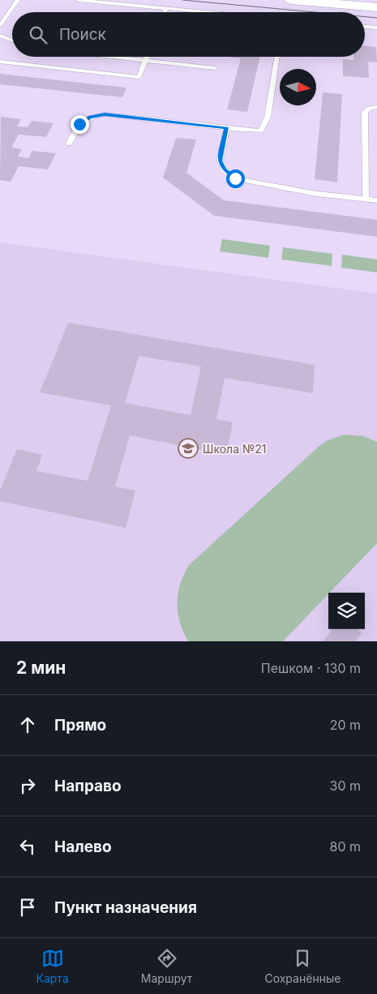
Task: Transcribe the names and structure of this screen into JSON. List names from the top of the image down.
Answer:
{
  "places": {
    "school or university": ["Школа №21"]
  },
  "north": "right",
  "page": {
    "search": "Поиск",
    "heading": ["2 мин", "Пешком · 130 m"],
    "list": [
      ["Прямо", "20 m"],
      ["Направо", "30 m"],
      ["Налево", "80 m"],
      "Пункт назначения"
    ],
    "nav": ["Карта", "Маршрут", "Сохранённые"]
  }
}
